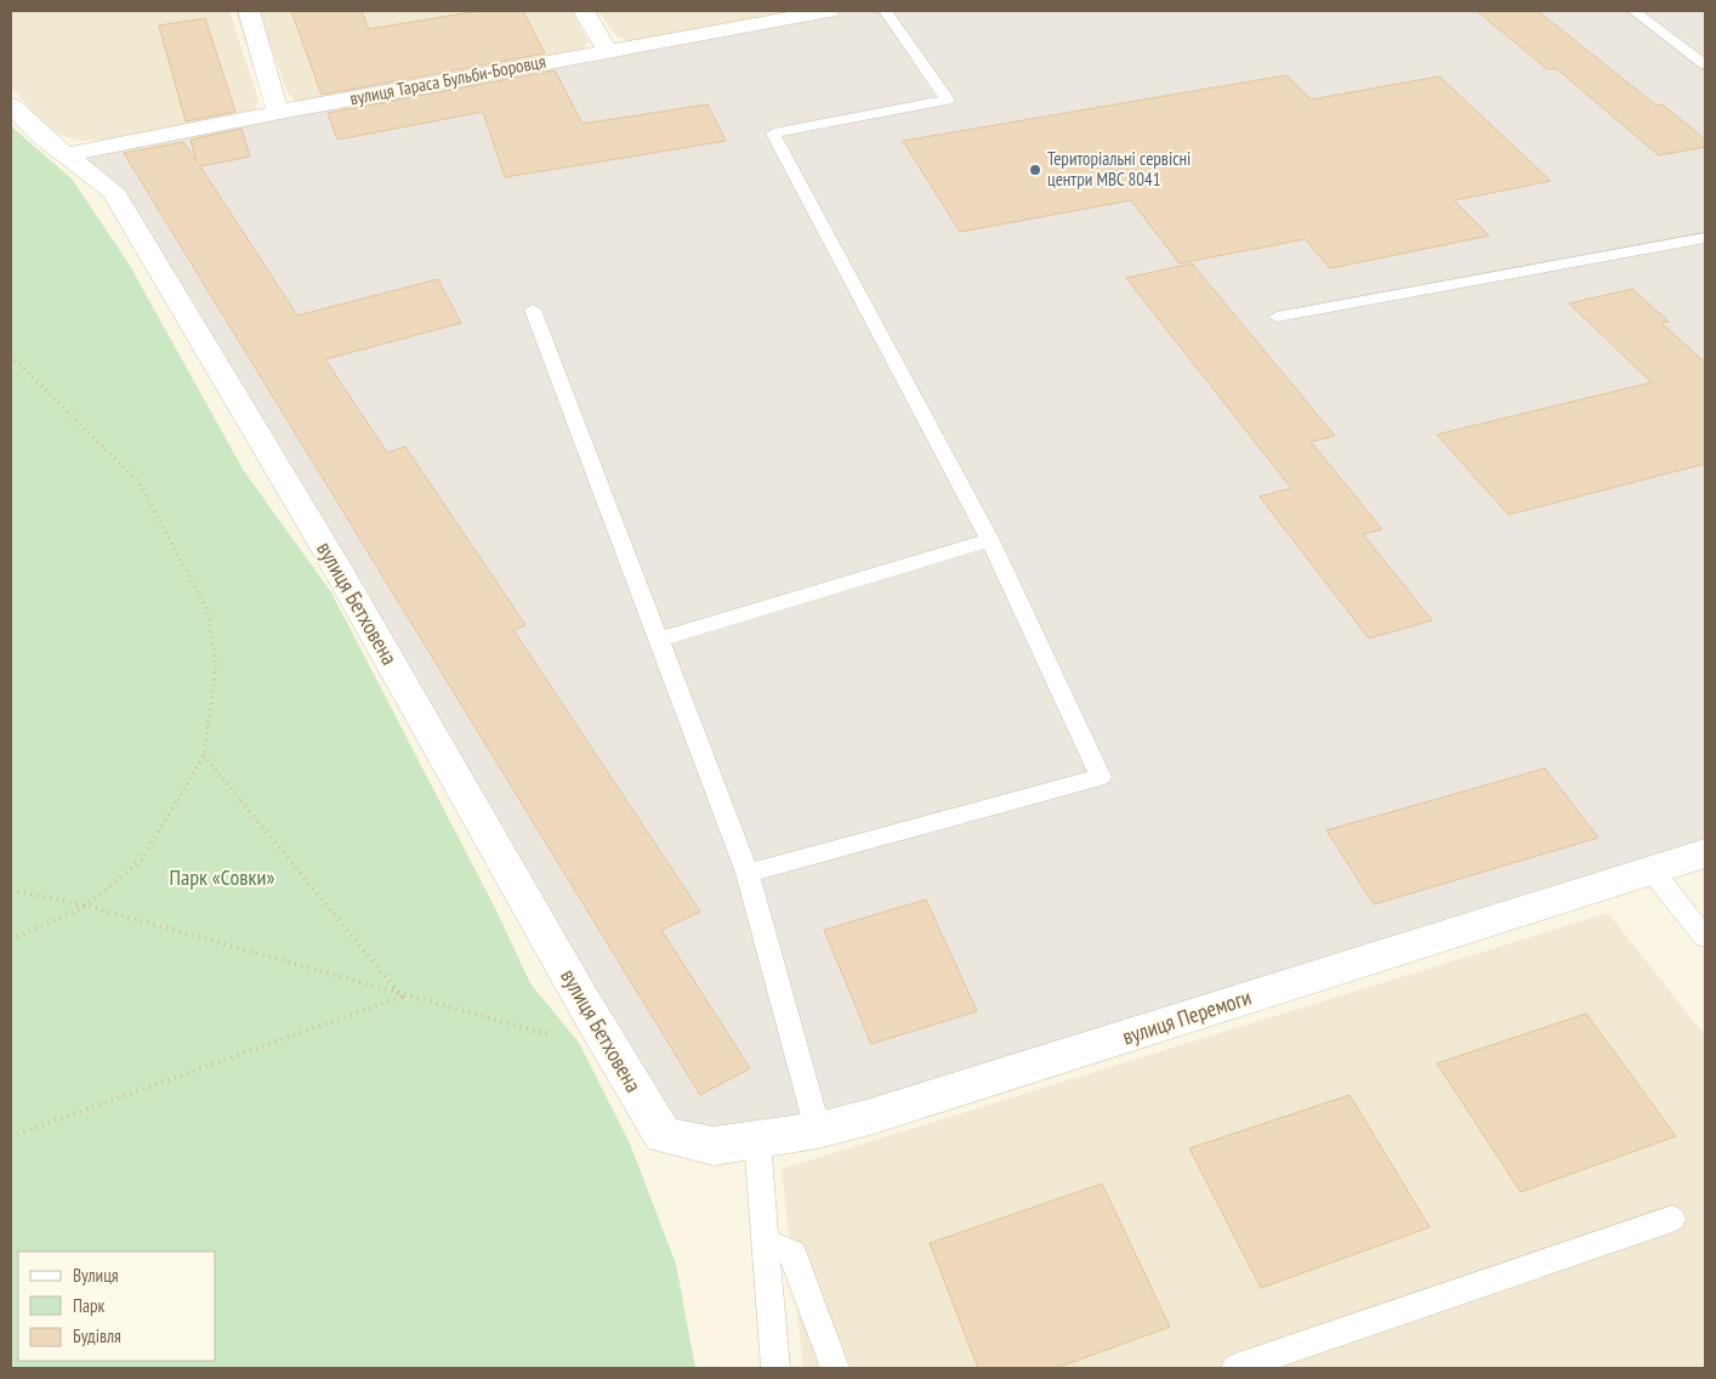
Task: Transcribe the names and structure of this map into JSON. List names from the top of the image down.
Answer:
{
  "streets": {
    "street": ["вулиця Тараса Бульби-Боровця", "вулиця Бетховена", "вулиця Перемоги"]
  },
  "crossings": [
    ["вулиця Тараса Бульби-Боровця", "вулиця Бетховена"],
    ["вулиця Бетховена", "вулиця Перемоги"]
  ],
  "parks": ["Парк «Совки»"],
  "places": ["Територіальні сервісні центри МВС 8041"],
  "legend": ["Вулиця", "Парк", "Будівля"]
}
